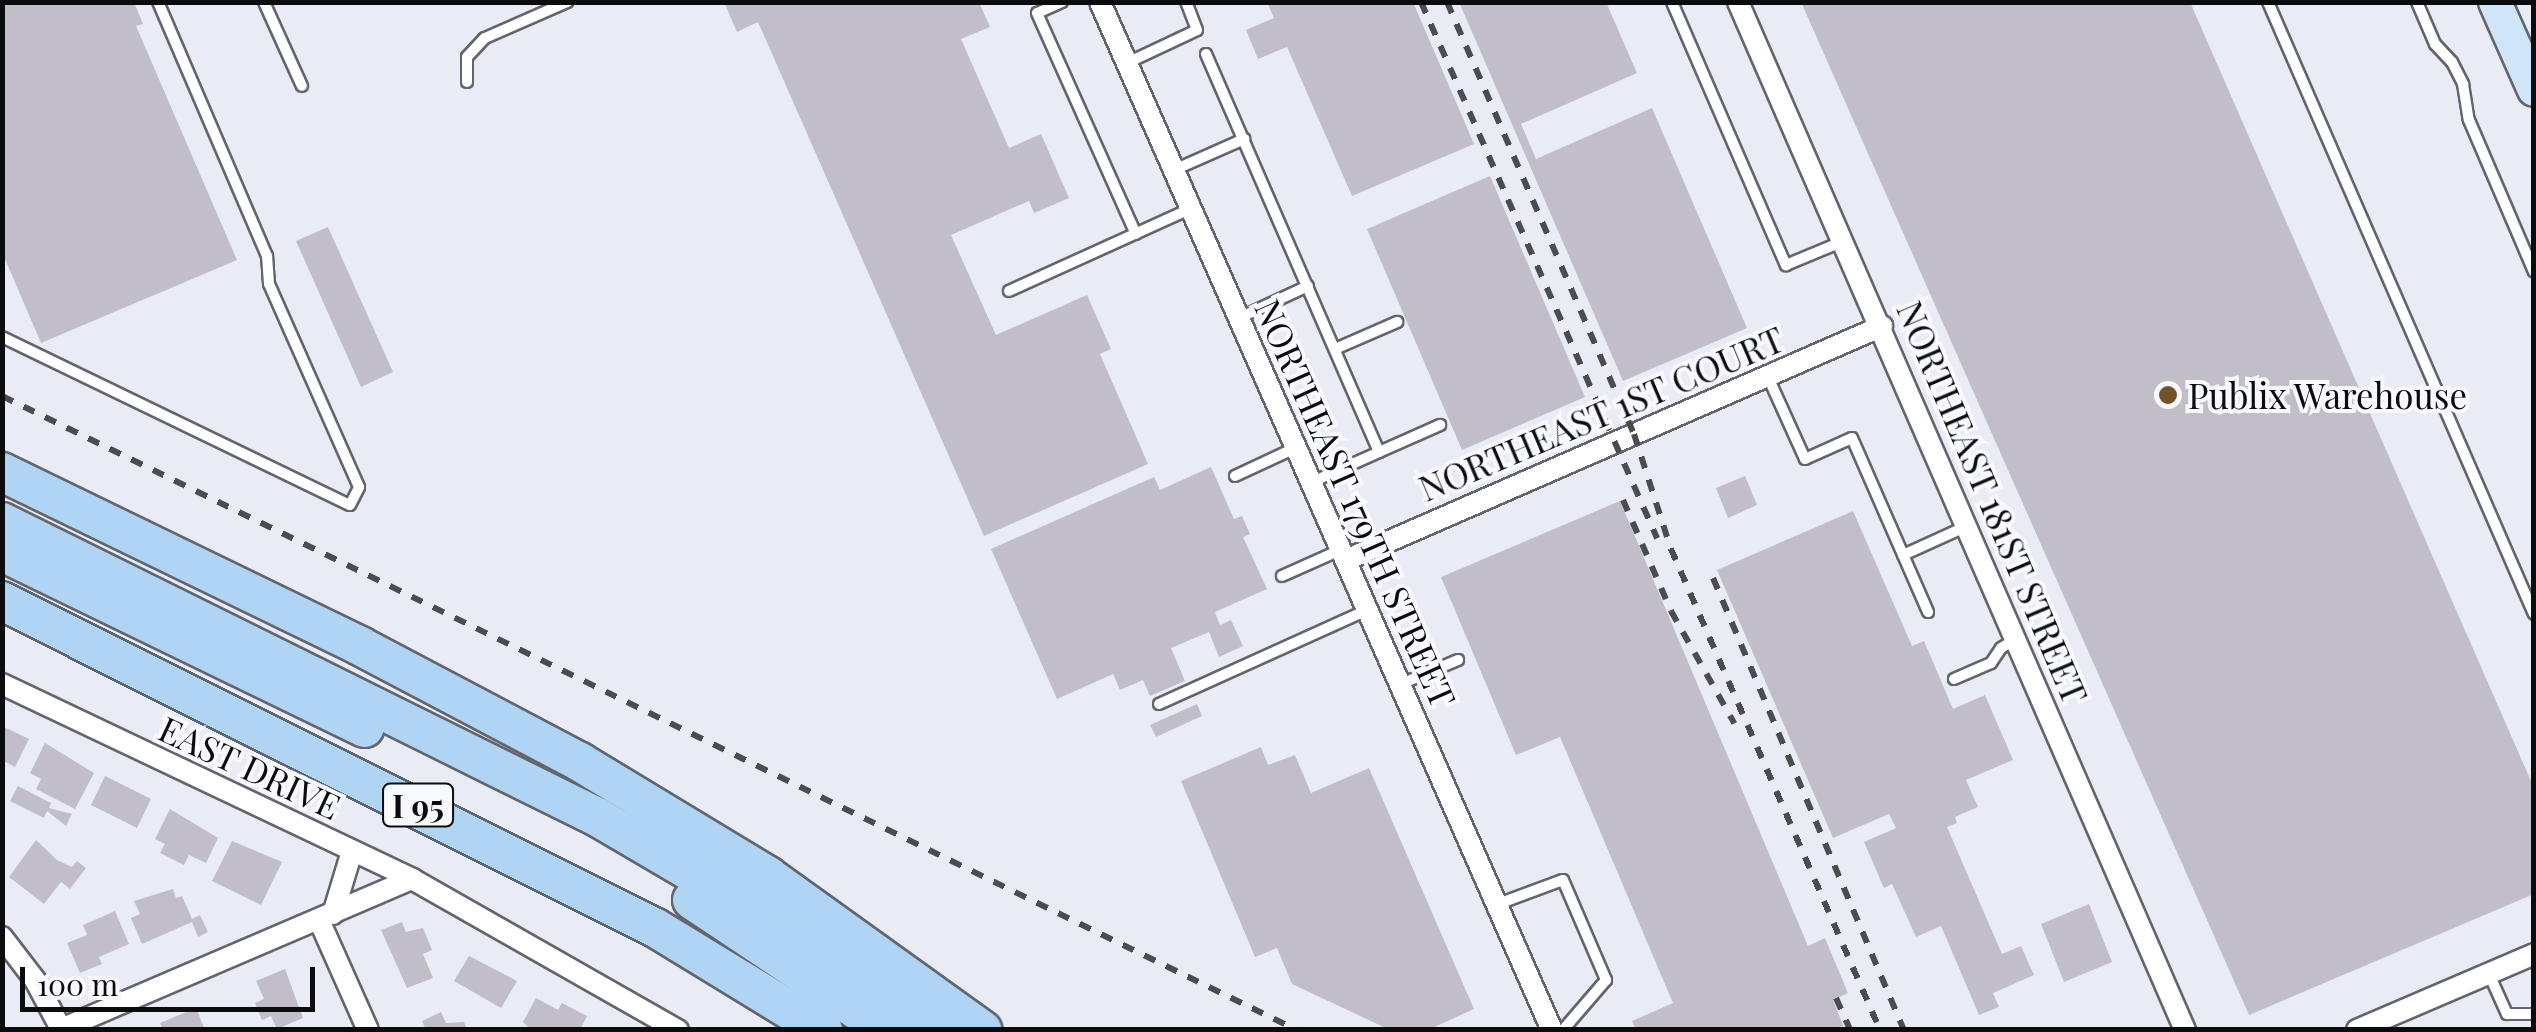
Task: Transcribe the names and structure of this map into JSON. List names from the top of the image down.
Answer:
{
  "streets": {
    "highway": ["I 95"],
    "street": [
      "NORTHEAST 1ST COURT",
      "NORTHEAST 181ST STREET",
      "NORTHEAST 179TH STREET",
      "EAST DRIVE"
    ]
  },
  "crossings": [
    ["NORTHEAST 1ST COURT", "NORTHEAST 181ST STREET"],
    ["NORTHEAST 1ST COURT", "NORTHEAST 179TH STREET"]
  ],
  "places": ["Publix Warehouse"],
  "scale_bar": "100 m"
}
